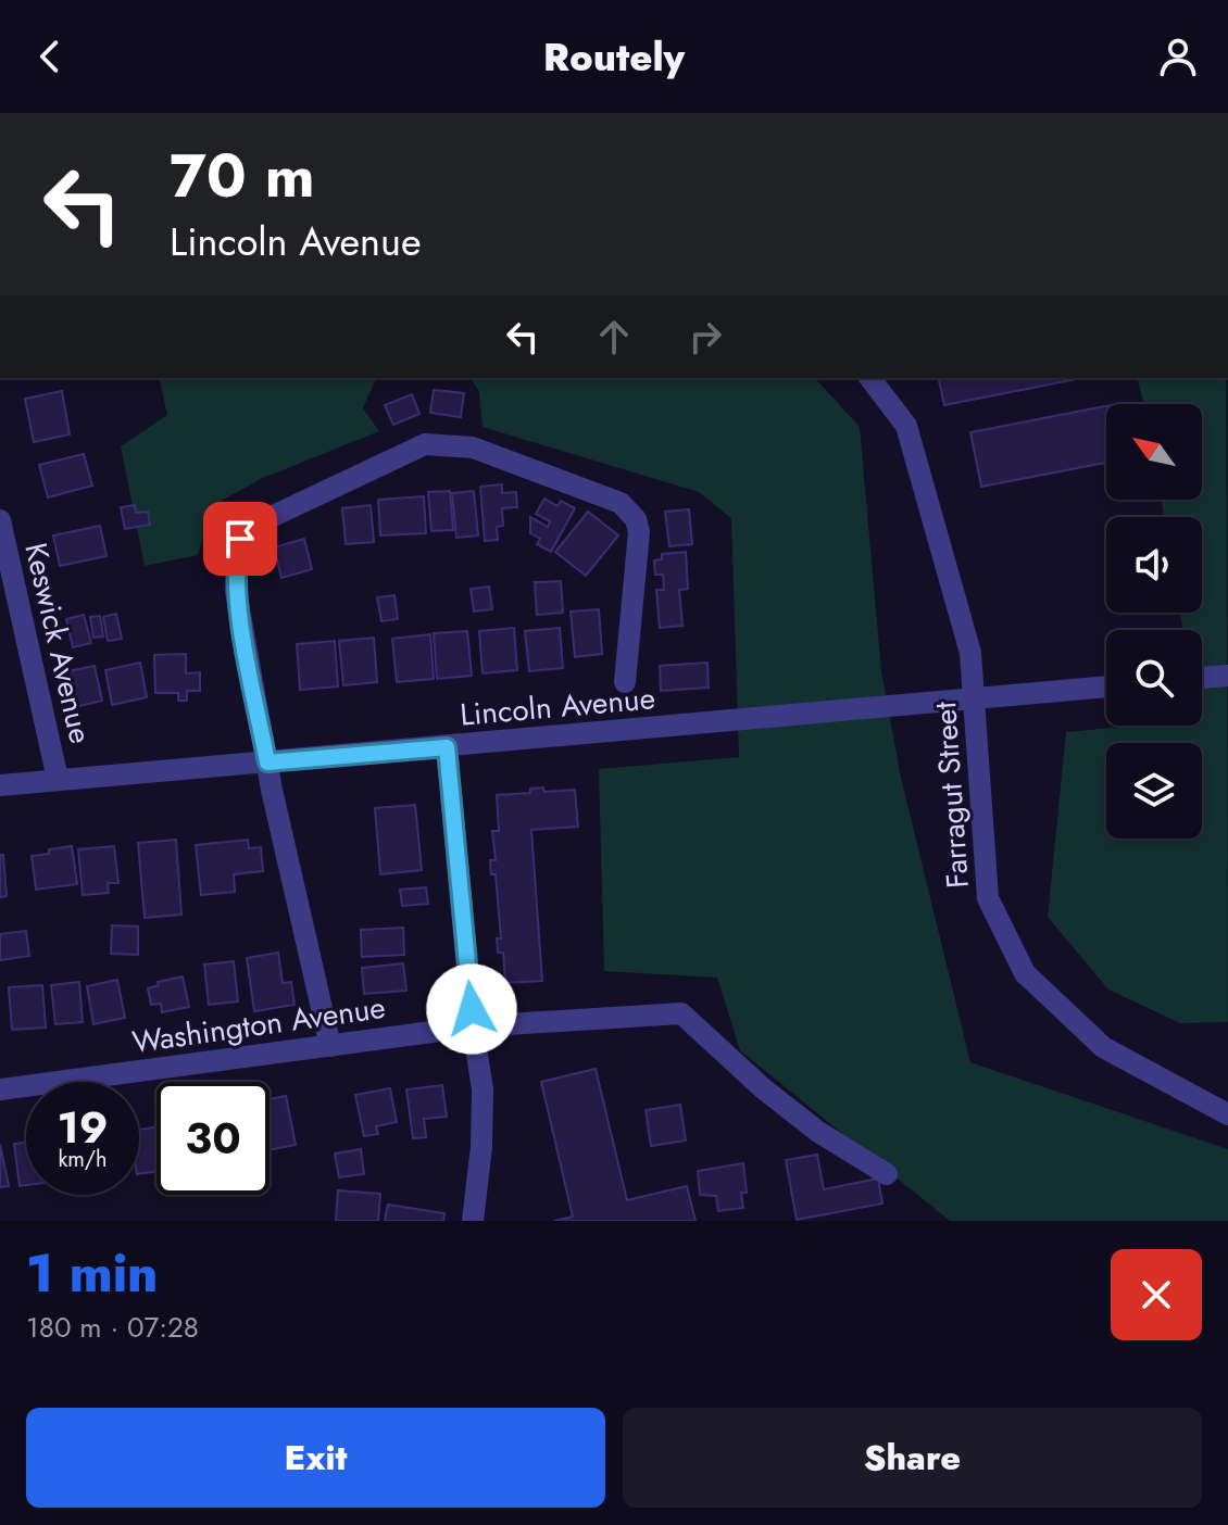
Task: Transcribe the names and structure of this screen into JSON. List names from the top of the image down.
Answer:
{
  "streets": {
    "street": [
      "Keswick Avenue",
      "Lincoln Avenue",
      "Farragut Street",
      "Washington Avenue"
    ]
  },
  "crossings": [
    ["Keswick Avenue", "Lincoln Avenue"]
  ],
  "north": "top left",
  "page": {
    "header": "Routely",
    "turn": ["70 m", "Lincoln Avenue"],
    "speed": "19 km/h",
    "limit": "30",
    "heading": ["1 min", "180 m · 07:28"],
    "buttons": ["Exit", "Share"]
  }
}
